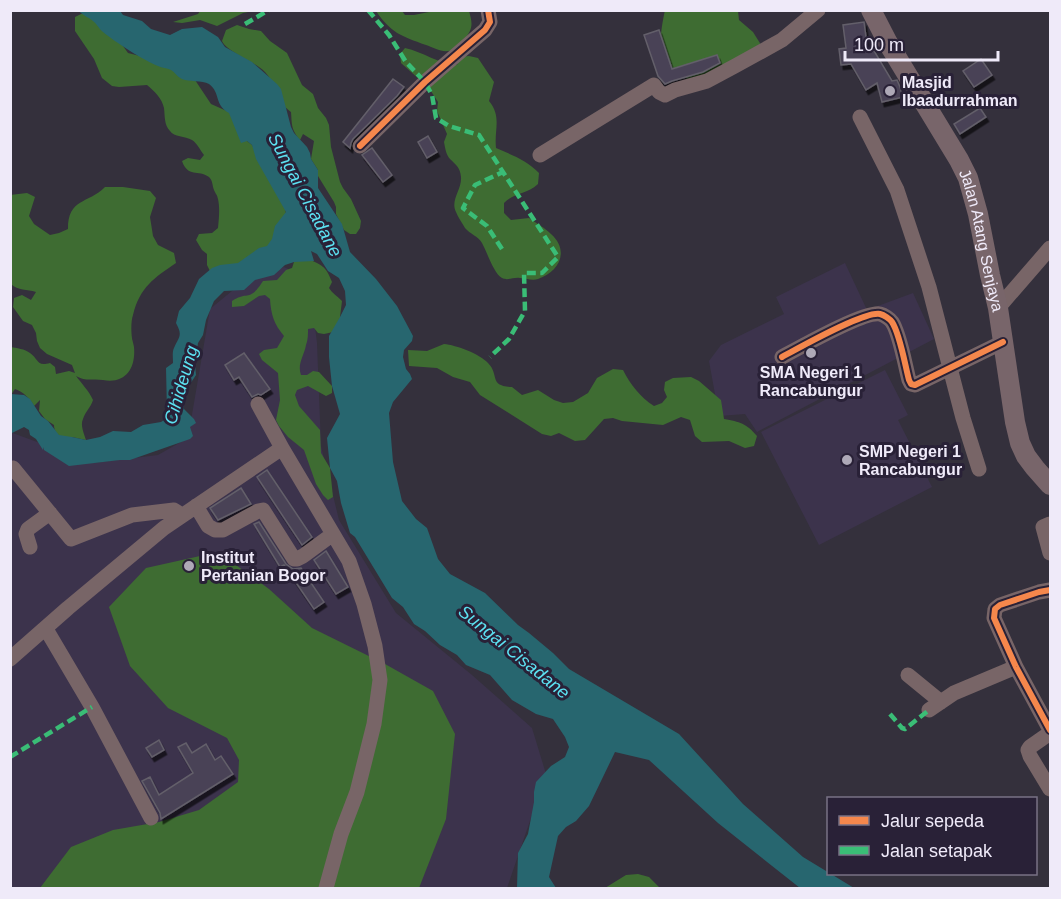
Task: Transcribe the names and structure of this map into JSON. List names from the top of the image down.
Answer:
{
  "streets": {
    "main road": ["Jalan Atang Senjaya"]
  },
  "water": ["Sungai Cisadane", "Cihideung"],
  "places": [
    "Masjid Ibaadurrahman",
    "SMA Negeri 1 Rancabungur",
    "SMP Negeri 1 Rancabungur",
    "Institut Pertanian Bogor"
  ],
  "legend": ["Jalur sepeda", "Jalan setapak"],
  "scale_bar": "100 m"
}
